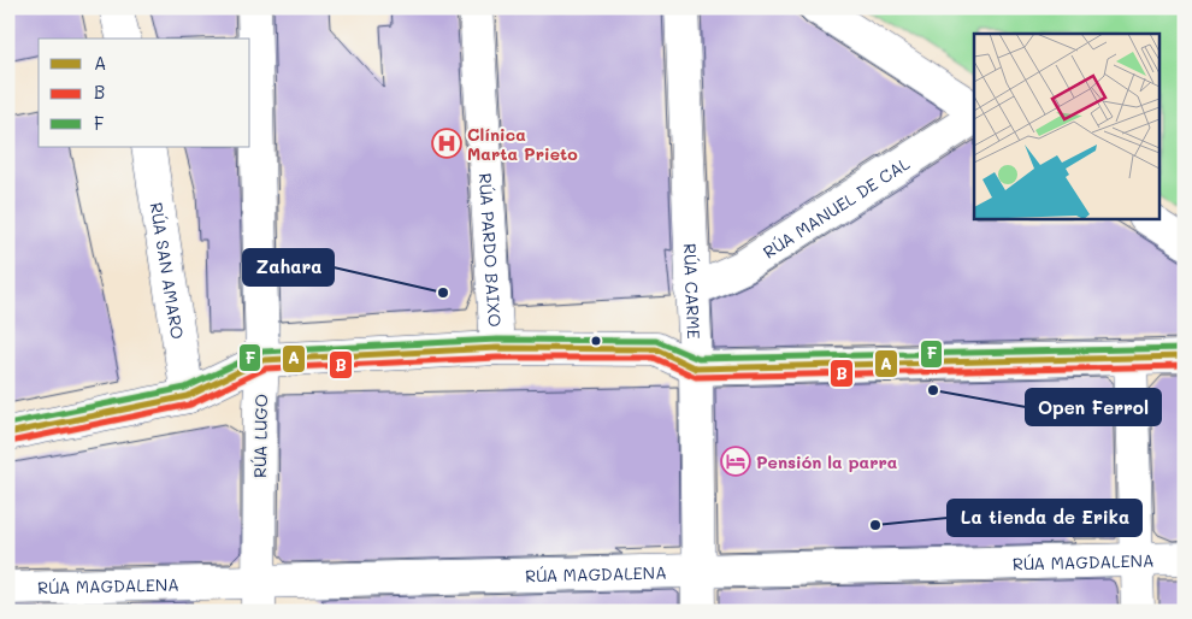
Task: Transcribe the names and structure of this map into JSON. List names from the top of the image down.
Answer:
{
  "streets": {
    "street": [
      "RÚA MANUEL DE CAL",
      "RÚA PARDO BAIXO",
      "RÚA SAN AMARO",
      "RÚA CARME",
      "RÚA LUGO",
      "RÚA MAGDALENA"
    ]
  },
  "crossings": [
    ["RÚA MANUEL DE CAL", "RÚA CARME"],
    ["RÚA CARME", "RÚA MAGDALENA"],
    ["RÚA LUGO", "RÚA MAGDALENA"]
  ],
  "places": {
    "hospital": ["Clínica Marta Prieto"],
    "other": ["Zahara", "Open Ferrol", "La tienda de Erika"],
    "hotel": ["Pensión la parra"]
  },
  "lines": ["transit line F", "transit line A", "transit line B"],
  "legend": ["A", "B", "F"]
}
